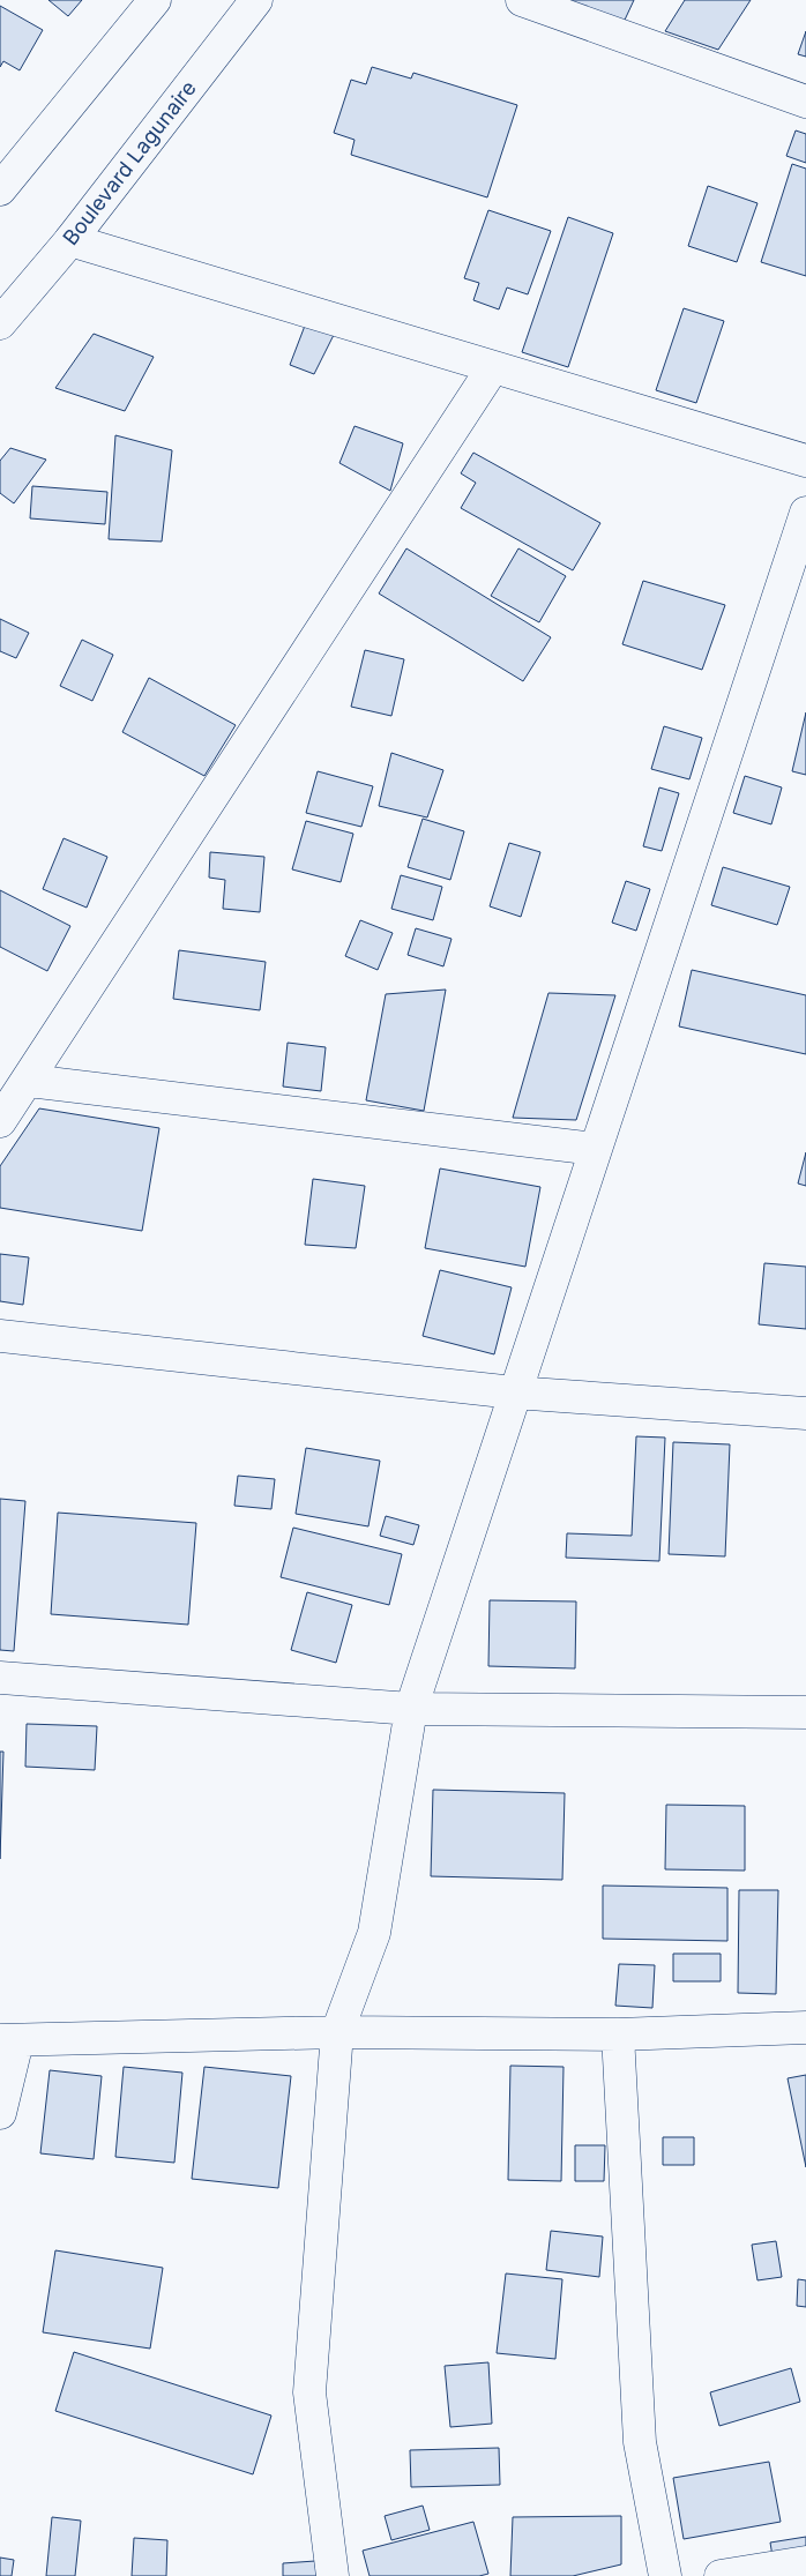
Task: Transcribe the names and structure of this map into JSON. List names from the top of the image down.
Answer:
{
  "streets": {
    "street": ["Boulevard Lagunaire"]
  }
}
